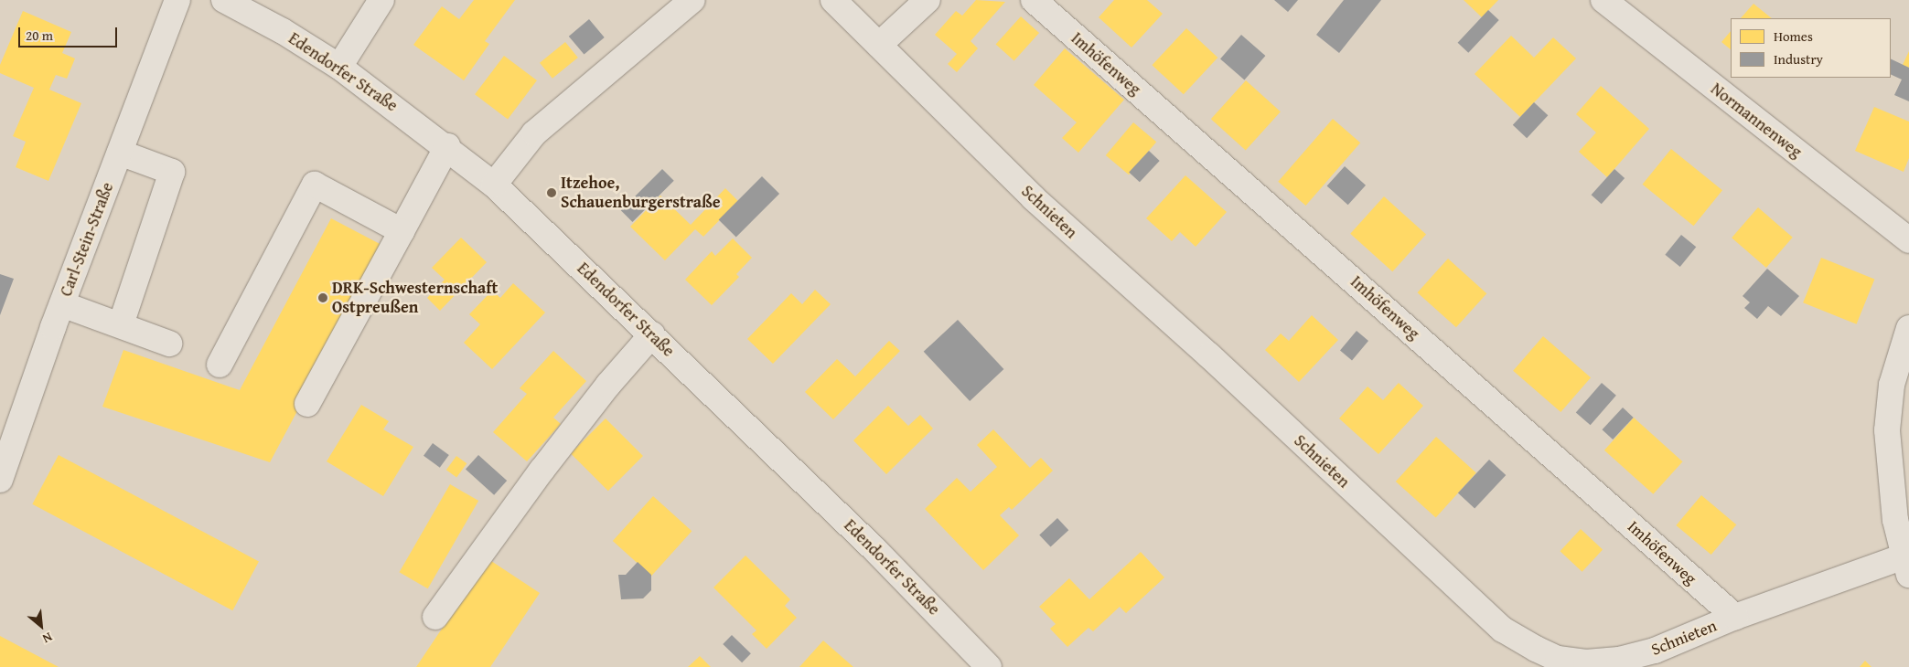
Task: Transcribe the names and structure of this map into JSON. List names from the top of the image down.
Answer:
{
  "streets": {
    "street": [
      "Imhöfenweg",
      "Edendorfer Straße",
      "Normannenweg",
      "Schnieten",
      "Carl-Stein-Straße"
    ]
  },
  "crossings": [
    ["Imhöfenweg", "Schnieten"]
  ],
  "places": ["Itzehoe, Schauenburgerstraße", "DRK-Schwesternschaft Ostpreußen"],
  "legend": ["Homes", "Industry"],
  "scale_bar": "20 m",
  "north": "bottom right"
}
